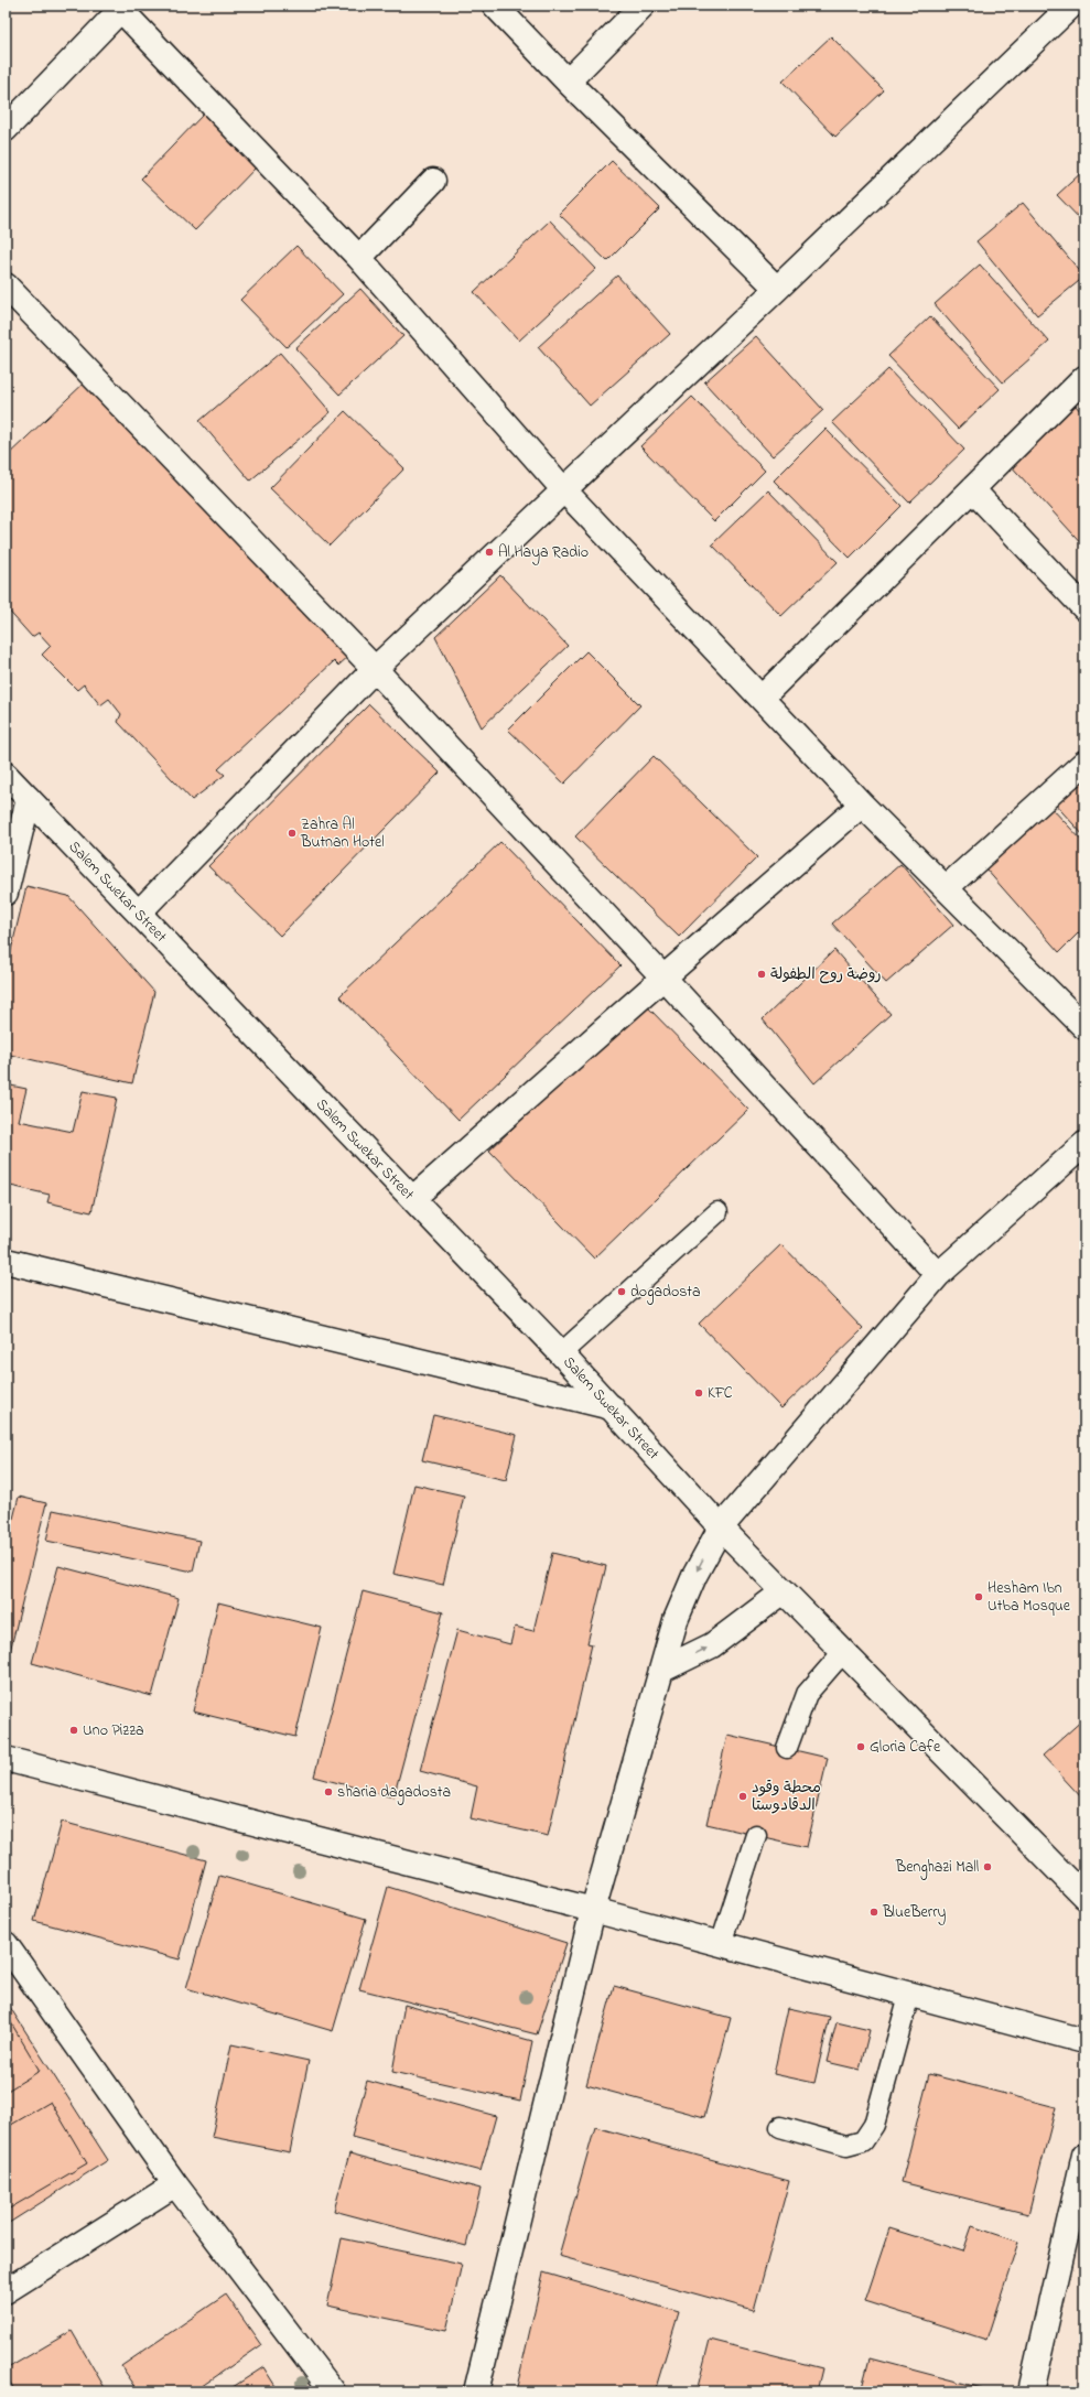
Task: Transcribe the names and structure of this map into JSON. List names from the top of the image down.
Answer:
{
  "streets": {
    "street": ["Salem Swekar Street"]
  },
  "places": [
    "Al Haya Radio",
    "Zahra Al Butnan Hotel",
    "روضة روح الطفولة",
    "dogadosta",
    "KFC",
    "Hesham Ibn Utba Mosque",
    "Uno Pizza",
    "Gloria Cafe",
    "sharia dagadosta",
    "محطة وقود الدقادوستا",
    "Benghazi Mall",
    "BlueBerry"
  ]
}
